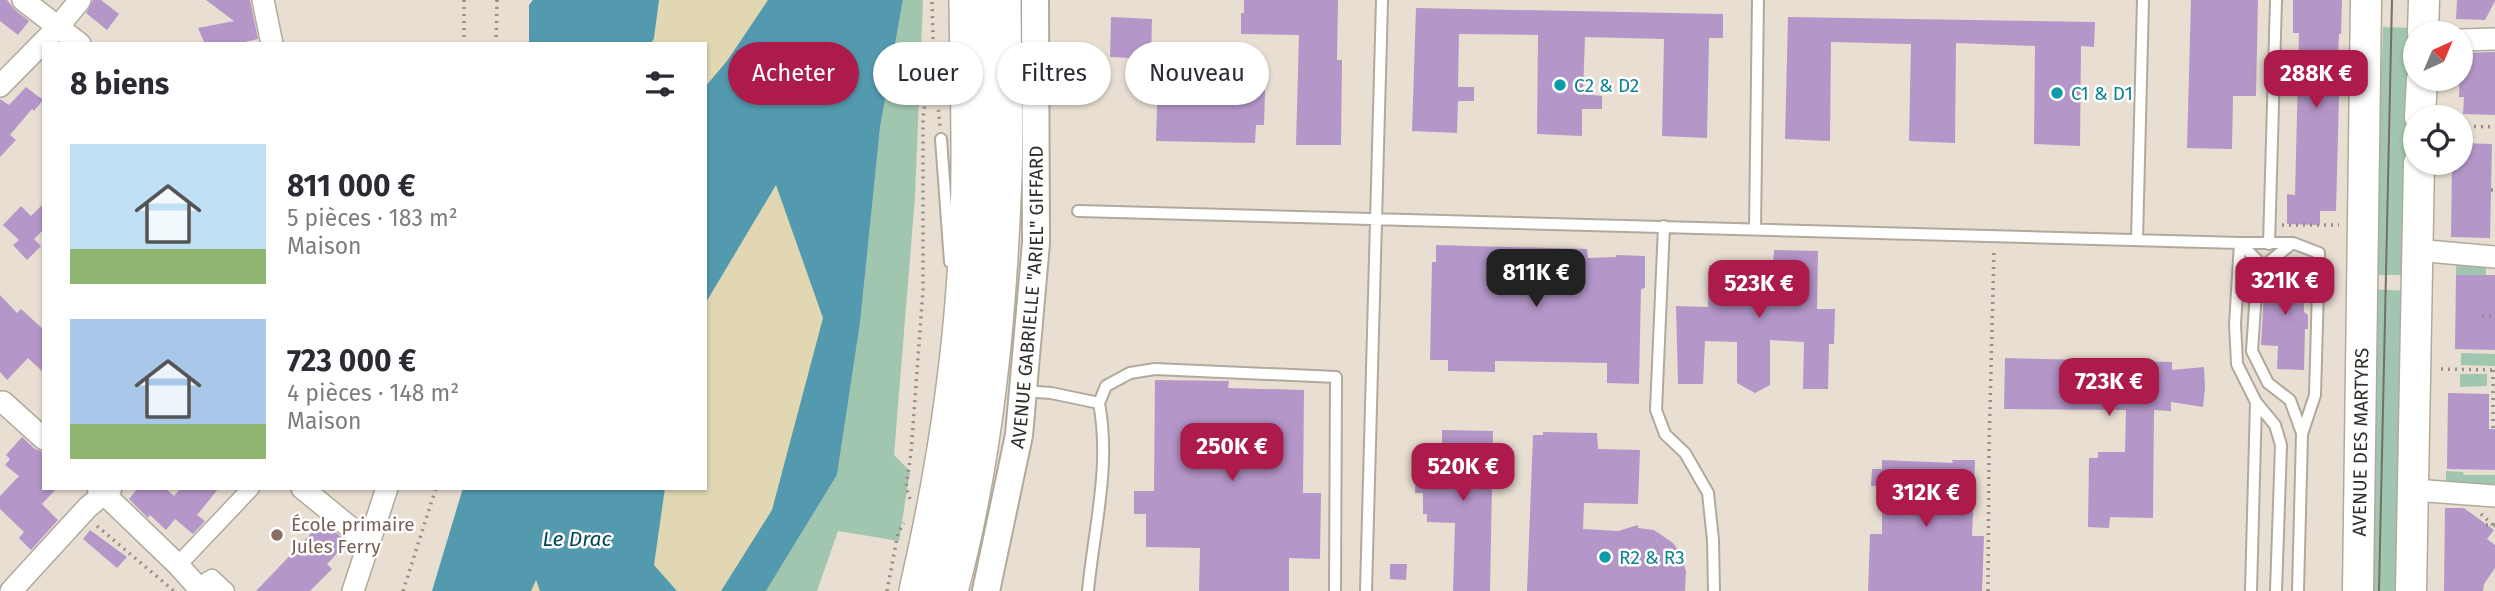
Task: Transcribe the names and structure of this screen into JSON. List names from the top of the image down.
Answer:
{
  "streets": {
    "main road": ["AVENUE DES MARTYRS"],
    "street": ["AVENUE GABRIELLE \"ARIEL\" GIFFARD"]
  },
  "water": ["Le Drac"],
  "places": [
    "C2 & D2",
    "C1 & D1",
    "École primaire Jules Ferry",
    "R2 & R3"
  ],
  "north": "top right",
  "page": {
    "chip": [
      "Acheter",
      "Louer",
      "Filtres",
      "Nouveau"
    ],
    "heading": "8 biens",
    "price": [
      "288K €",
      "811K €",
      "321K €",
      "523K €",
      "723K €",
      "250K €",
      "520K €",
      "312K €"
    ],
    "list": [
      {
        "name": "811 000 €",
        "note": "5 pièces · 183 m² · Maison"
      },
      {
        "name": "723 000 €",
        "note": "4 pièces · 148 m² · Maison"
      }
    ]
  }
}
